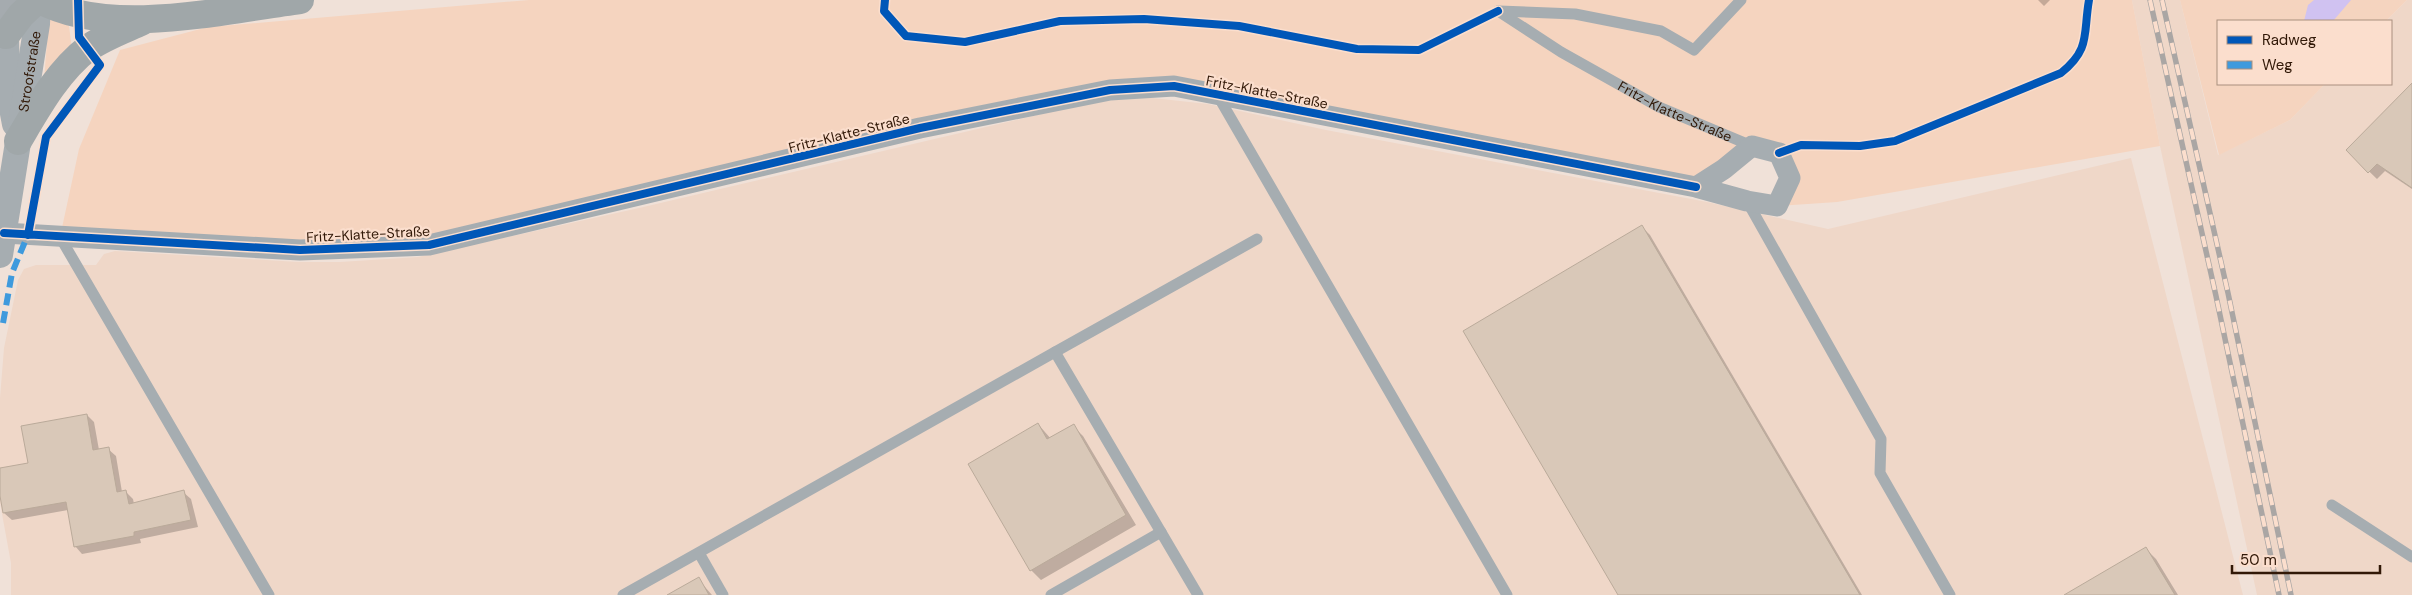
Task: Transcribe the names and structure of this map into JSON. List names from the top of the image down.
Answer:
{
  "streets": {
    "street": ["Stroofstraße", "Fritz-Klatte-Straße"]
  },
  "crossings": [
    ["Stroofstraße", "Fritz-Klatte-Straße"]
  ],
  "legend": ["Radweg", "Weg"],
  "scale_bar": "50 m"
}
